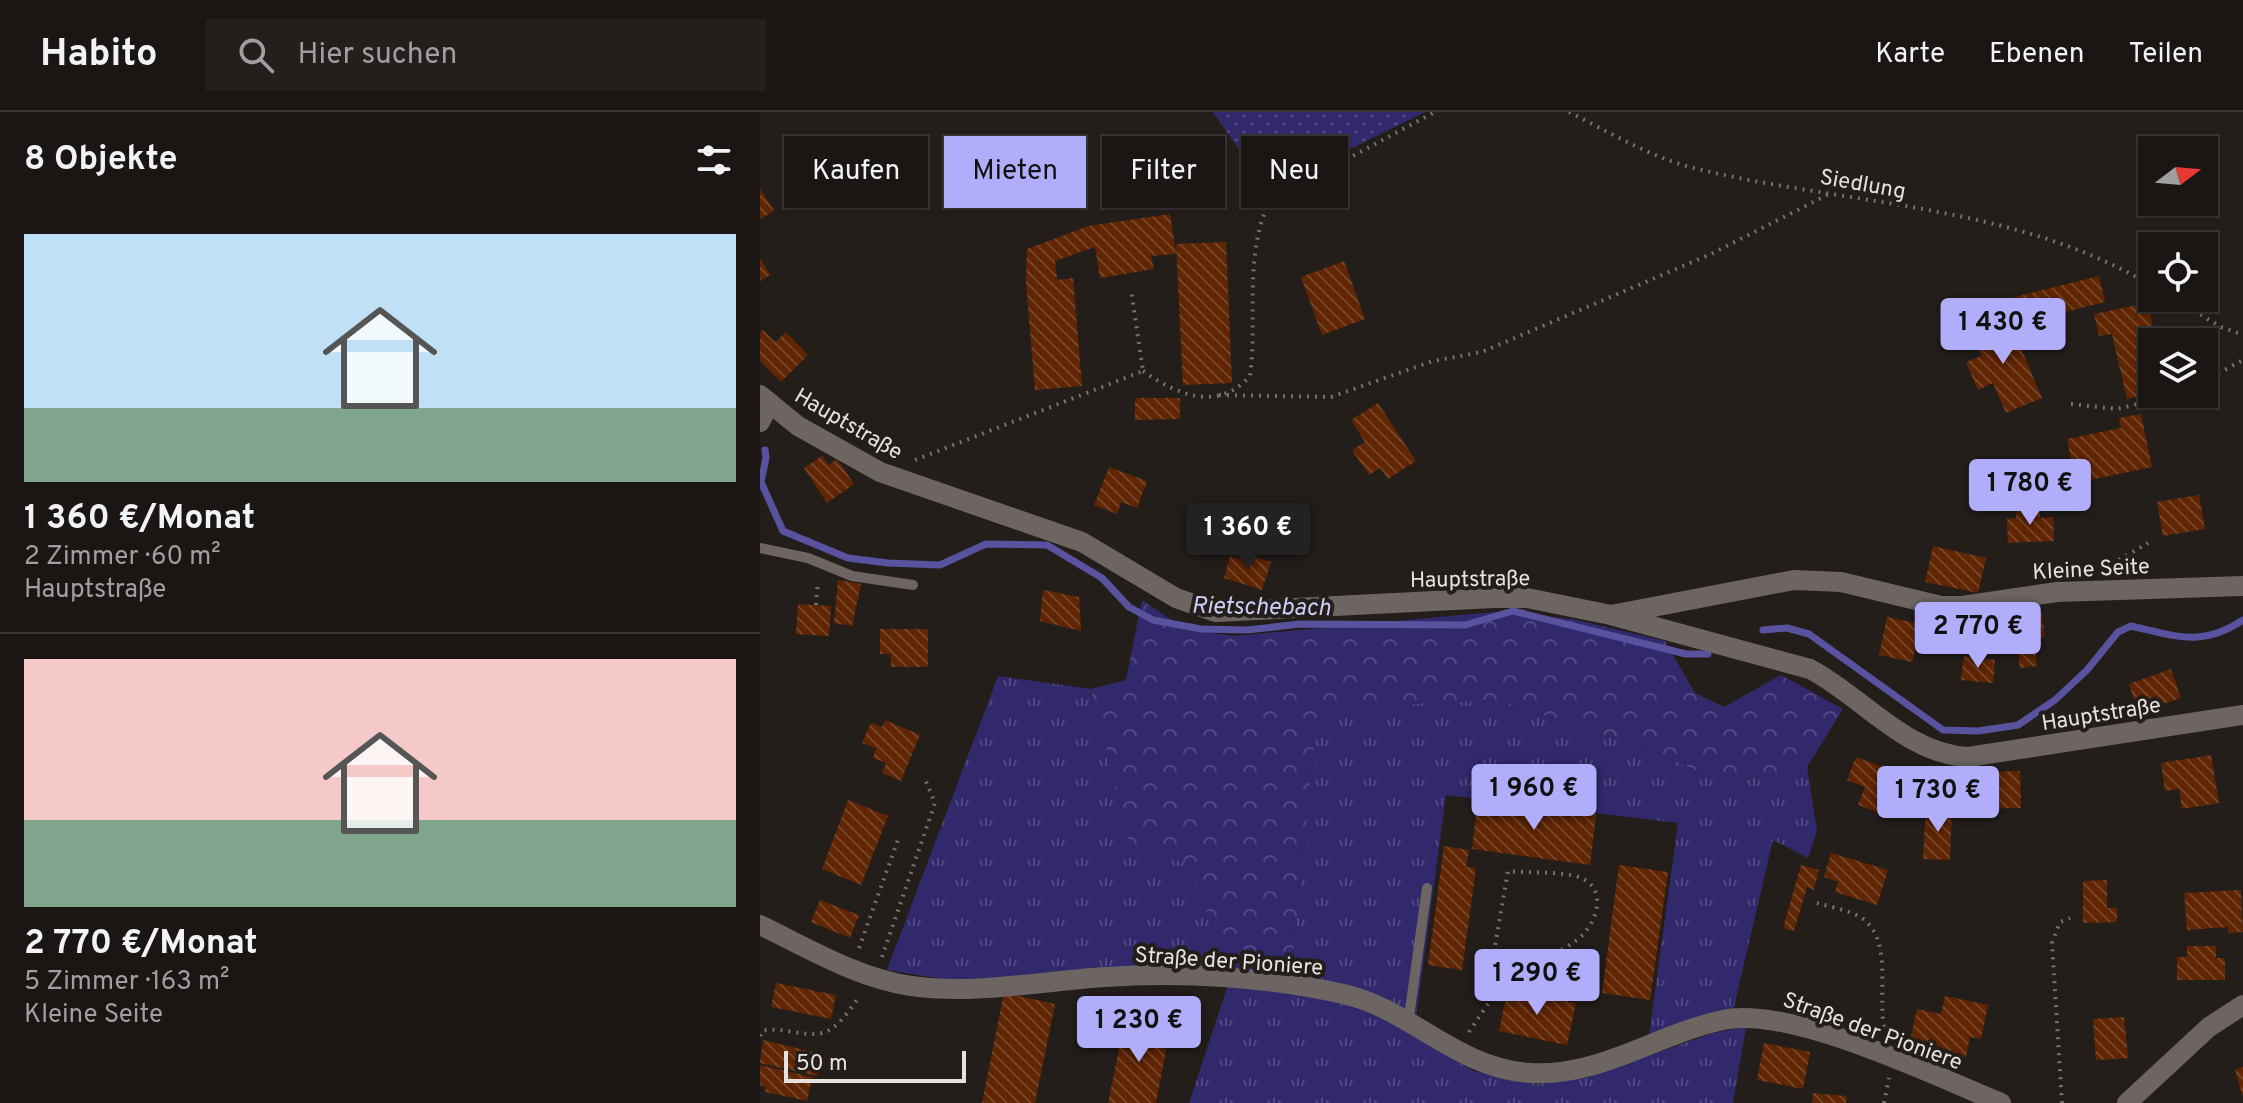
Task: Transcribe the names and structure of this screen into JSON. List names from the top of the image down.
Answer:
{
  "streets": {
    "street": ["Hauptstraße", "Kleine Seite", "Straße der Pioniere"],
    "path": ["Siedlung"]
  },
  "crossings": [
    ["Hauptstraße", "Kleine Seite"]
  ],
  "water": ["Rietschebach"],
  "scale_bar": "50 m",
  "north": "right",
  "page": {
    "header": "Habito",
    "search": "Hier suchen",
    "nav": ["Karte", "Ebenen", "Teilen"],
    "heading": "8 Objekte",
    "chip": [
      "Kaufen",
      "Mieten",
      "Filter",
      "Neu"
    ],
    "list": [
      {
        "name": "1 360 €/Monat",
        "note": "2 Zimmer · 60 m² · Hauptstraße"
      },
      {
        "name": "2 770 €/Monat",
        "note": "5 Zimmer · 163 m² · Kleine Seite"
      }
    ],
    "price": [
      "1 430 €",
      "1 780 €",
      "1 360 €",
      "2 770 €",
      "1 960 €",
      "1 730 €",
      "1 290 €",
      "1 230 €"
    ],
    "scale": "50 m"
  }
}
